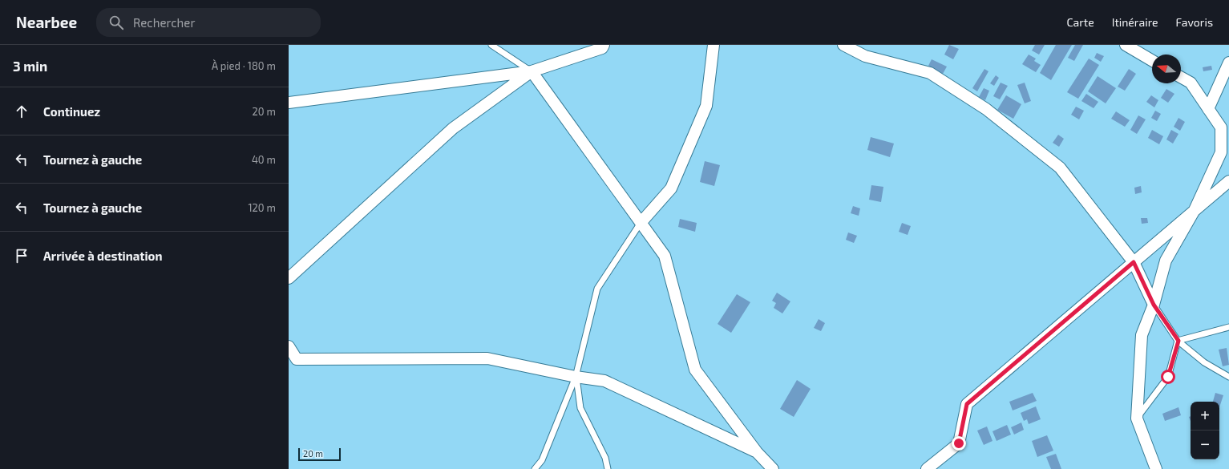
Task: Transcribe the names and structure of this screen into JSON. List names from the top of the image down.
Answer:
{
  "scale_bar": "20 m",
  "north": "left",
  "page": {
    "header": "Nearbee",
    "search": "Rechercher",
    "nav": ["Carte", "Itinéraire", "Favoris"],
    "heading": ["3 min", "À pied · 180 m"],
    "list": [
      ["Continuez", "20 m"],
      ["Tournez à gauche", "40 m"],
      ["Tournez à gauche", "120 m"],
      "Arrivée à destination"
    ],
    "map_buttons": ["+", "−"],
    "scale": "20 m"
  }
}
